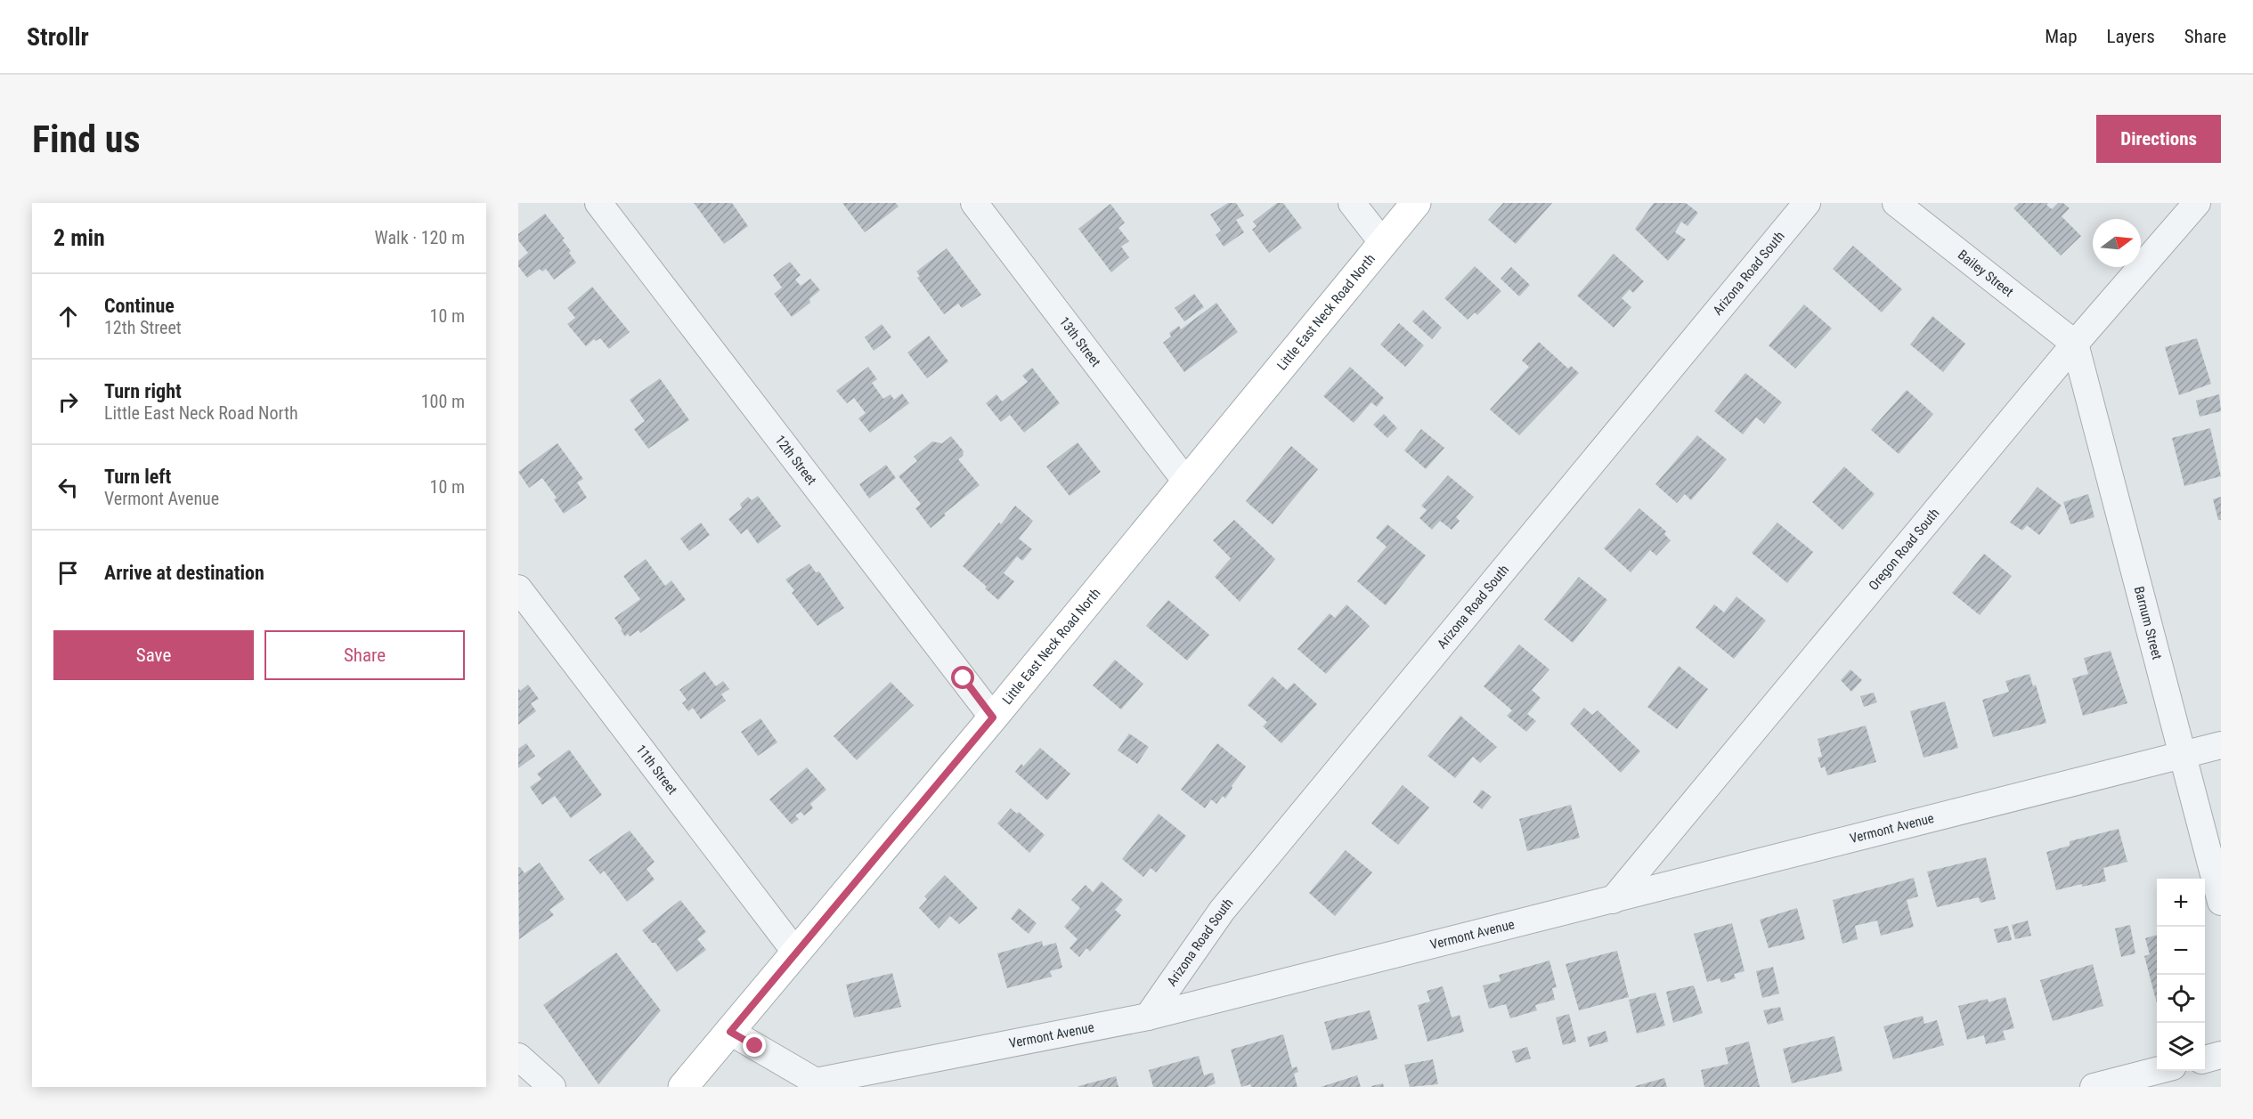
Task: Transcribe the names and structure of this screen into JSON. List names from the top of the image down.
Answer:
{
  "streets": {
    "main road": ["Little East Neck Road North"],
    "street": [
      "Arizona Road South",
      "Bailey Street",
      "13th Street",
      "12th Street",
      "Oregon Road South",
      "Barnum Street",
      "11th Street",
      "Vermont Avenue"
    ]
  },
  "crossings": [
    ["Arizona Road South", "Vermont Avenue"],
    ["Bailey Street", "Oregon Road South"],
    ["Bailey Street", "Barnum Street"],
    ["Little East Neck Road North", "13th Street"],
    ["Little East Neck Road North", "12th Street"],
    ["Little East Neck Road North", "11th Street"],
    ["Little East Neck Road North", "Vermont Avenue"],
    ["Oregon Road South", "Barnum Street"],
    ["Oregon Road South", "Vermont Avenue"],
    ["Barnum Street", "Vermont Avenue"]
  ],
  "north": "right",
  "page": {
    "header": "Strollr",
    "nav": ["Map", "Layers", "Share"],
    "buttons": [
      "Directions",
      ["Save", "Share"]
    ],
    "title": "Find us",
    "heading": ["2 min", "Walk · 120 m"],
    "list": [
      ["Continue", "12th Street", "10 m"],
      ["Turn right", "Little East Neck Road North", "100 m"],
      ["Turn left", "Vermont Avenue", "10 m"],
      "Arrive at destination"
    ],
    "map_buttons": ["+", "−"]
  }
}
